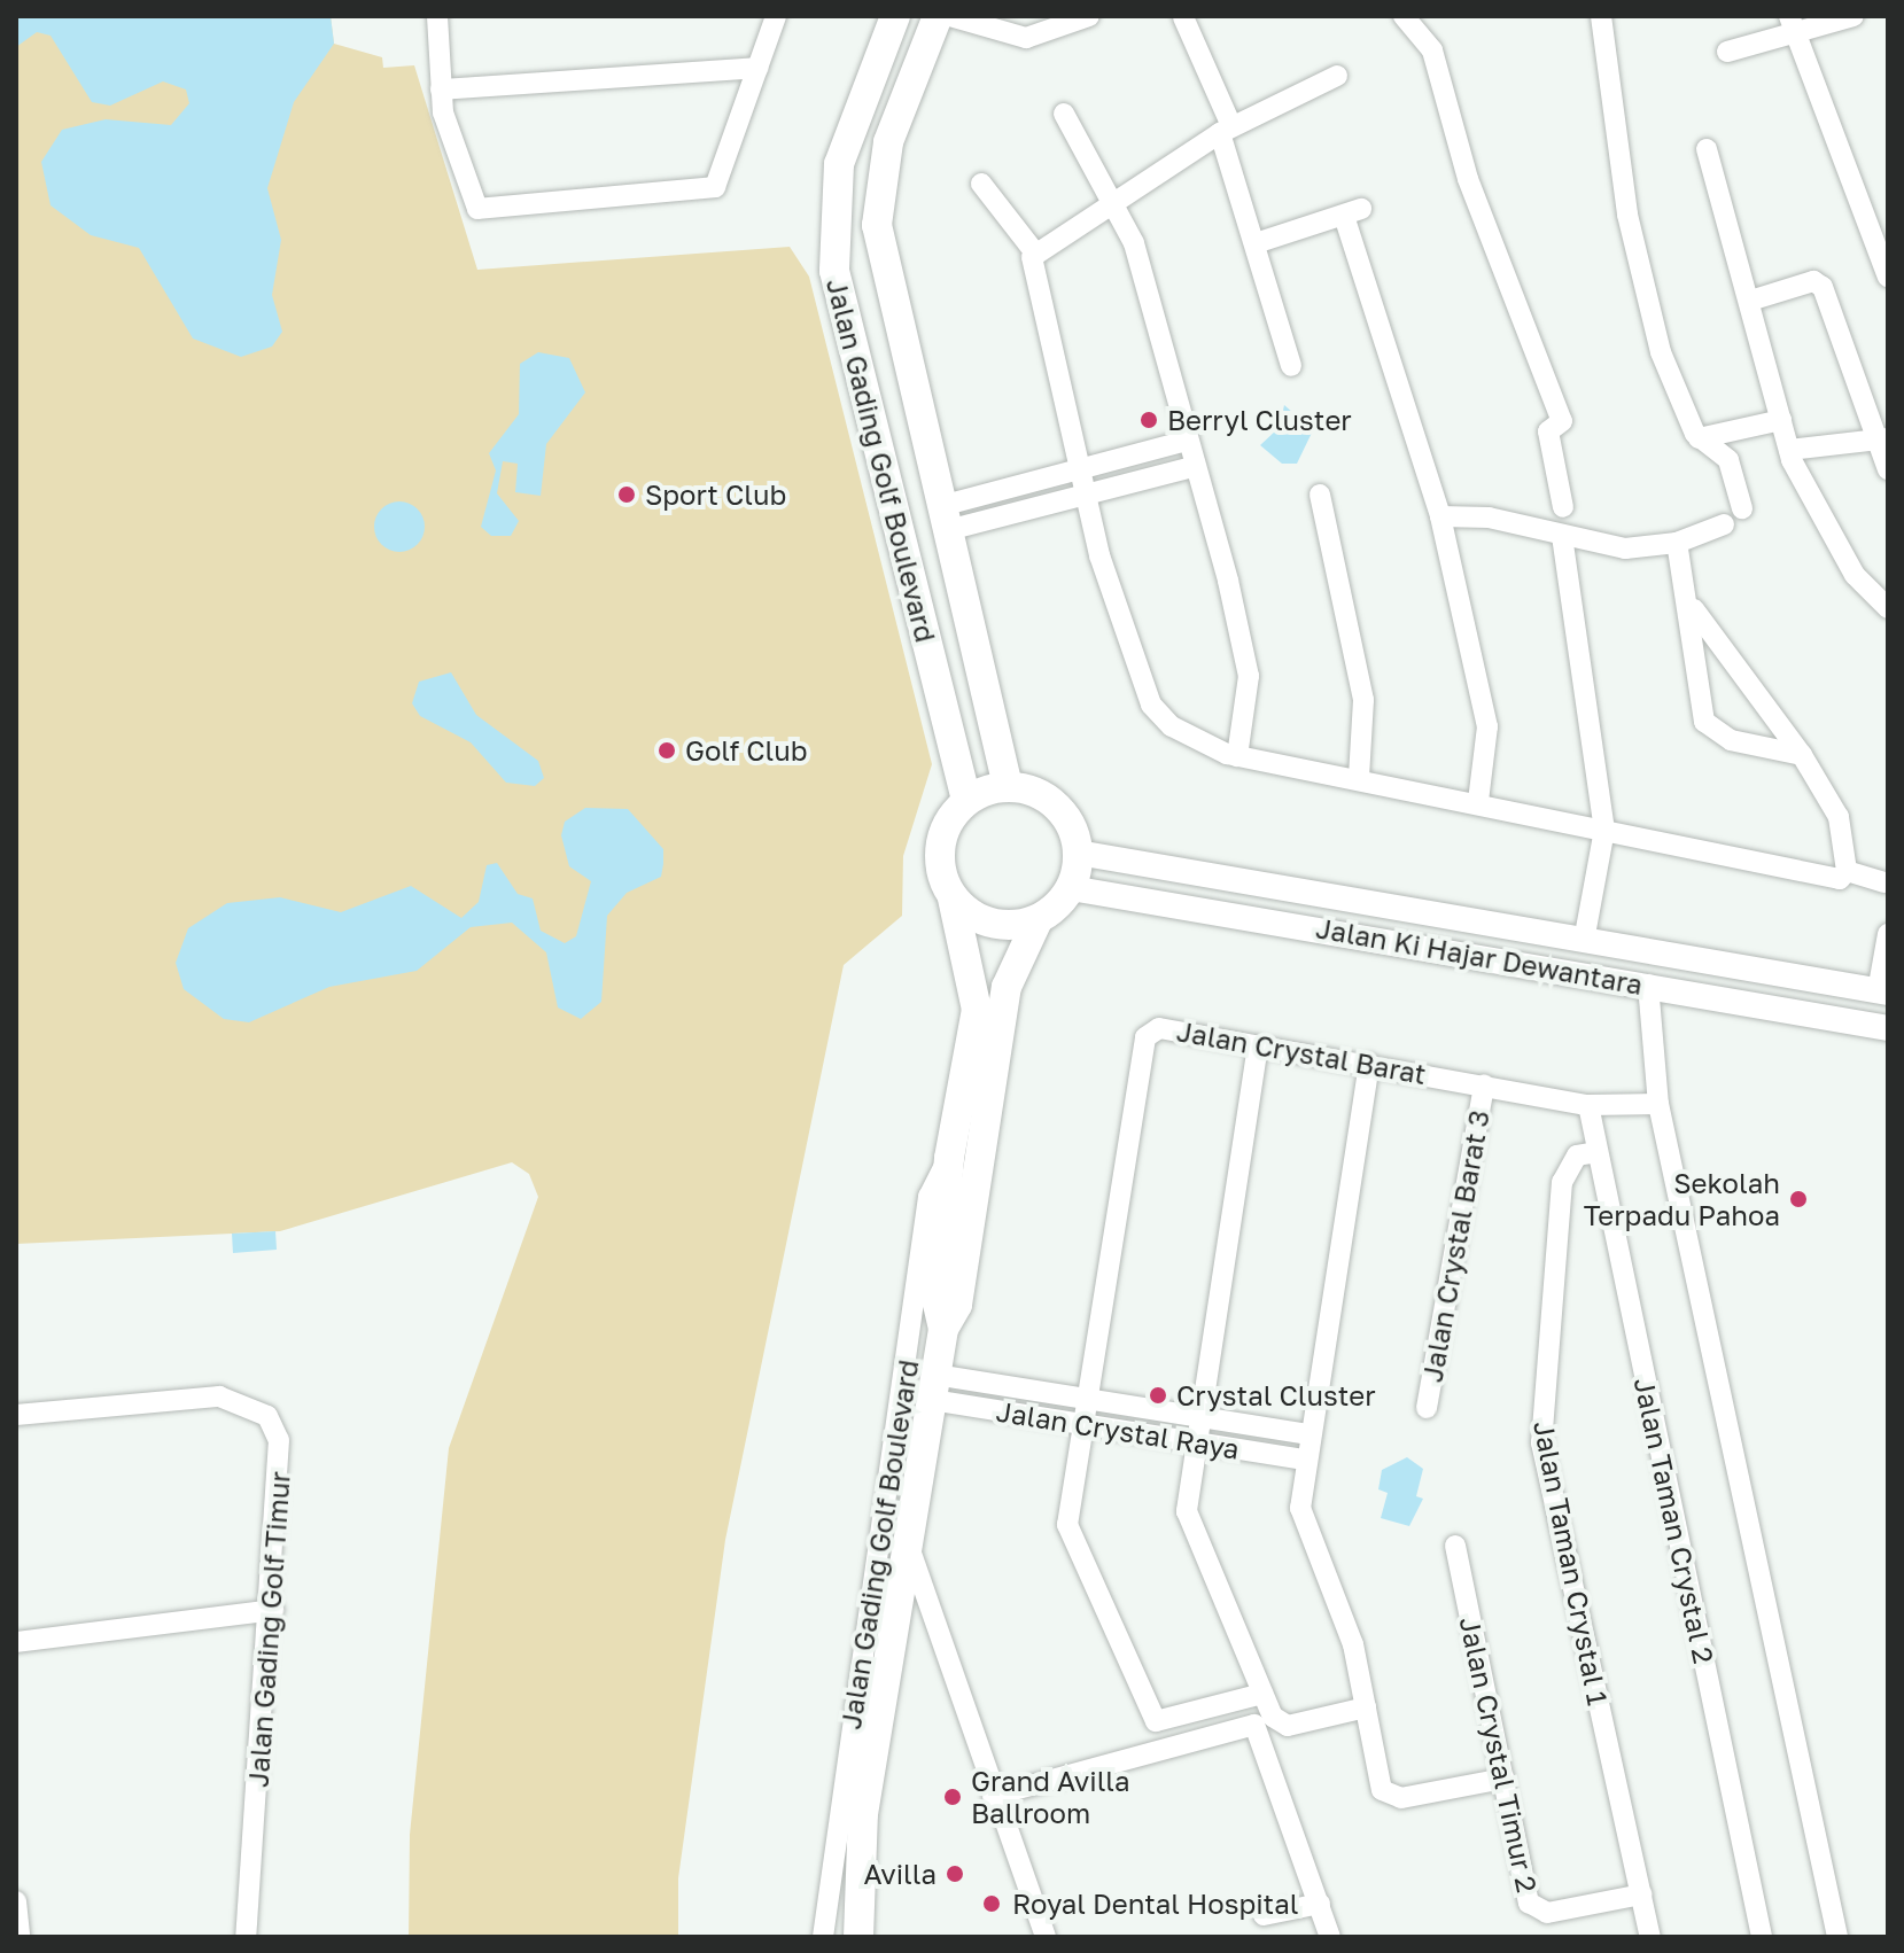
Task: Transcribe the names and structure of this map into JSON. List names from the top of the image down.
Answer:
{
  "streets": {
    "main road": ["Jalan Gading Golf Boulevard"],
    "street": [
      "Jalan Ki Hajar Dewantara",
      "Jalan Crystal Barat",
      "Jalan Crystal Barat 3",
      "Jalan Crystal Raya",
      "Jalan Taman Crystal 2",
      "Jalan Taman Crystal 1",
      "Jalan Gading Golf Timur",
      "Jalan Crystal Timur 2"
    ]
  },
  "crossings": [
    ["Jalan Gading Golf Boulevard", "Jalan Ki Hajar Dewantara"],
    ["Jalan Gading Golf Boulevard", "Jalan Crystal Raya"],
    ["Jalan Crystal Barat", "Jalan Crystal Barat 3"],
    ["Jalan Crystal Barat", "Jalan Crystal Raya"],
    ["Jalan Crystal Barat", "Jalan Taman Crystal 2"],
    ["Jalan Taman Crystal 2", "Jalan Taman Crystal 1"],
    ["Jalan Taman Crystal 1", "Jalan Crystal Timur 2"]
  ],
  "places": [
    "Berryl Cluster",
    "Sport Club",
    "Golf Club",
    "Sekolah Terpadu Pahoa",
    "Crystal Cluster",
    "Grand Avilla Ballroom",
    "Avilla",
    "Royal Dental Hospital"
  ]
}
